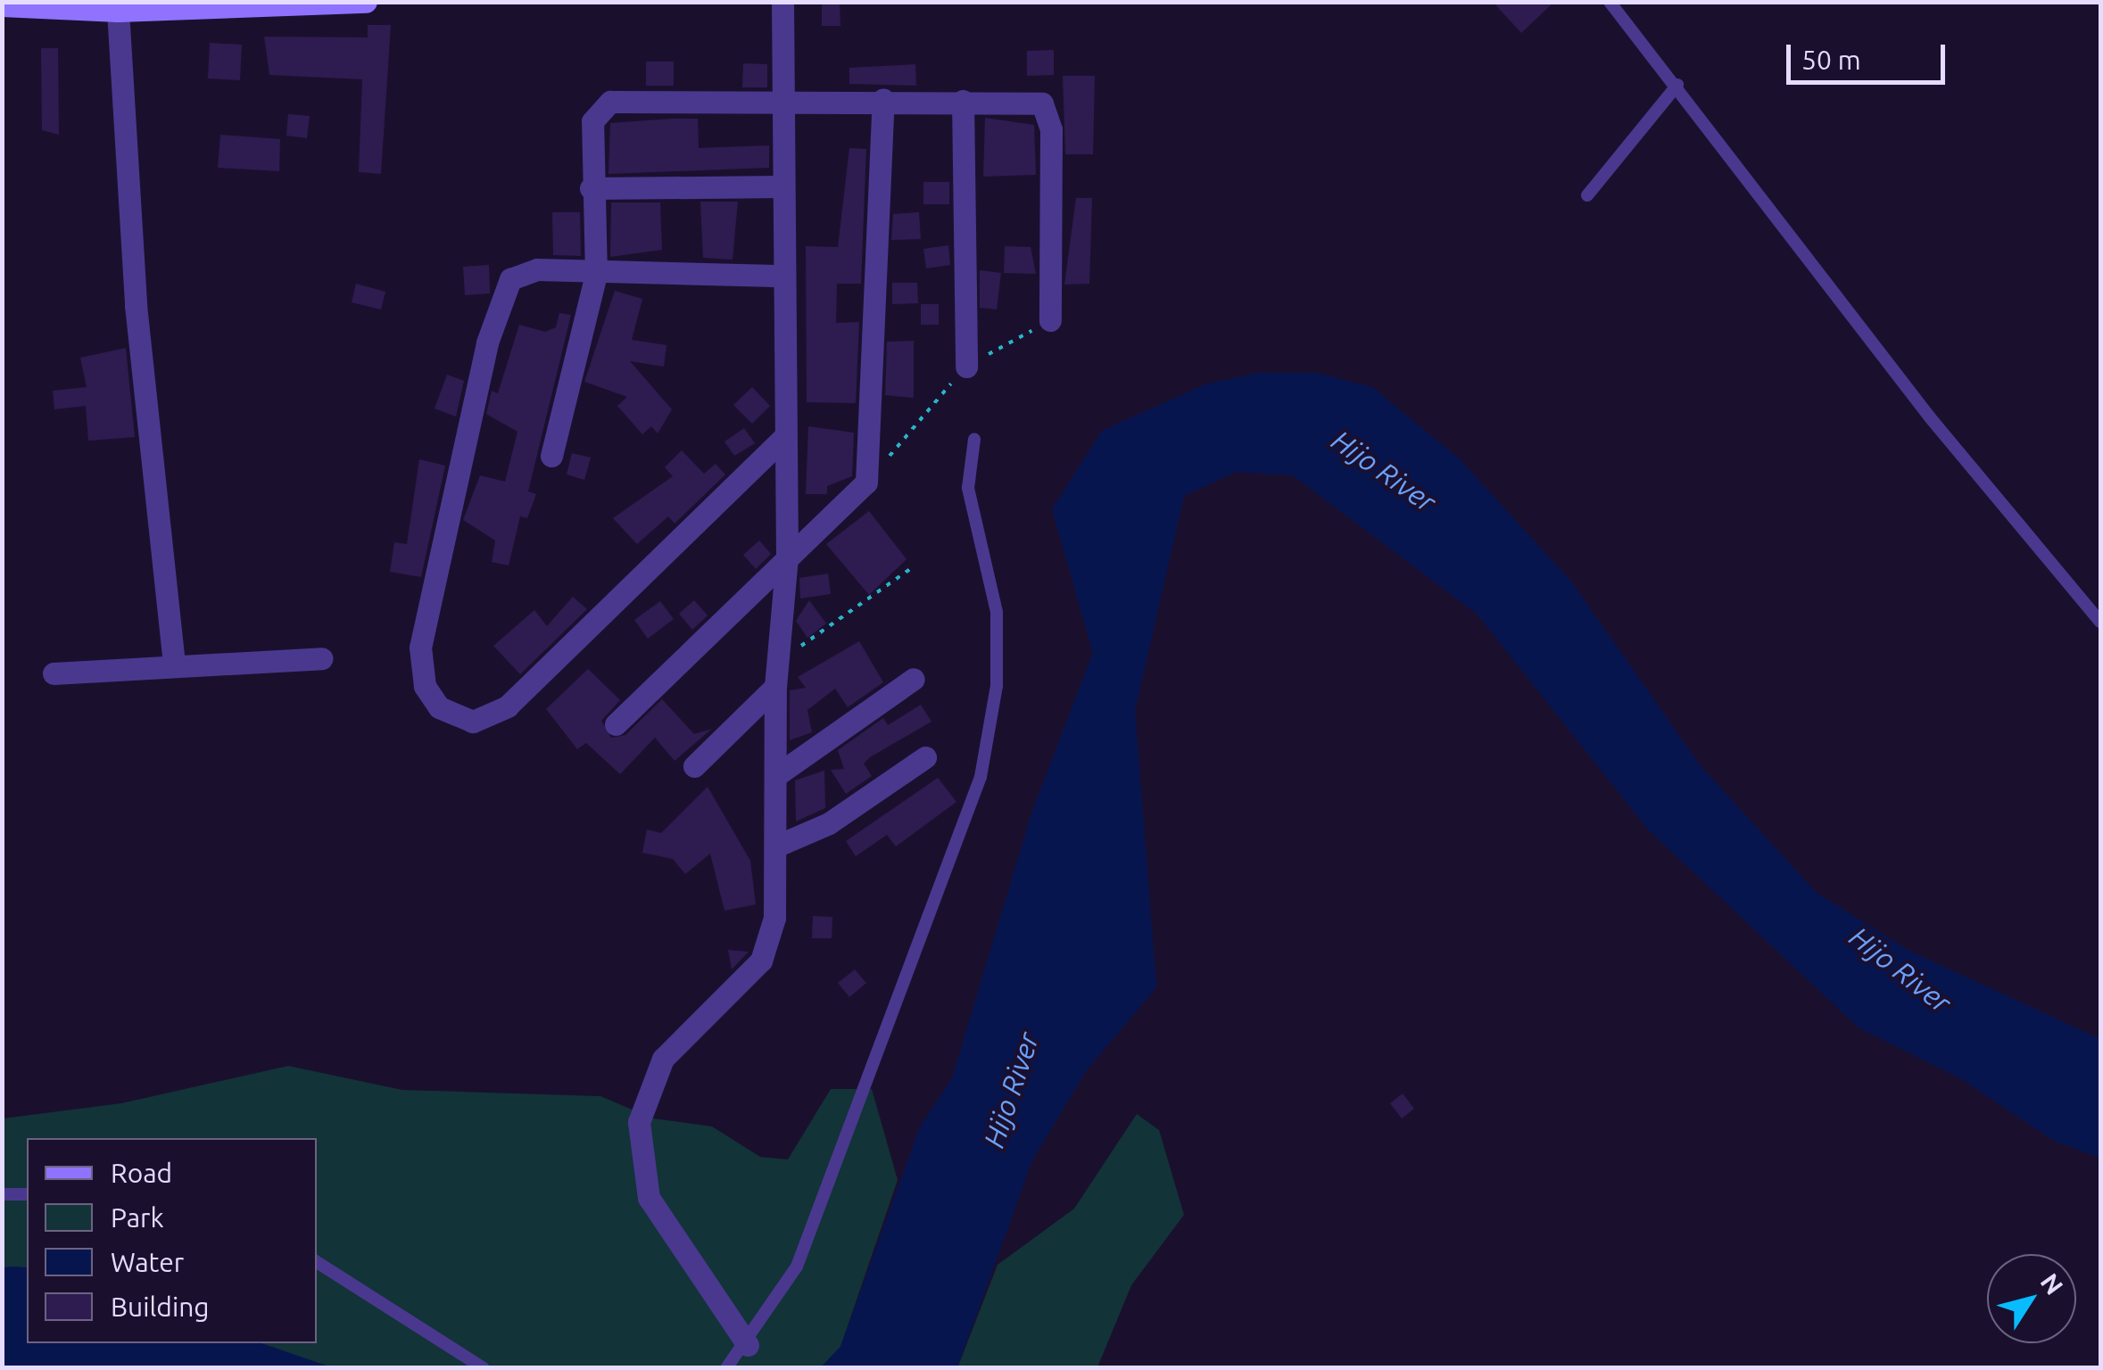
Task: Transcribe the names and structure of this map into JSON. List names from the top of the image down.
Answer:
{
  "water": ["Hijo River"],
  "legend": [
    "Road",
    "Park",
    "Water",
    "Building"
  ],
  "scale_bar": "50 m",
  "north": "top right"
}
